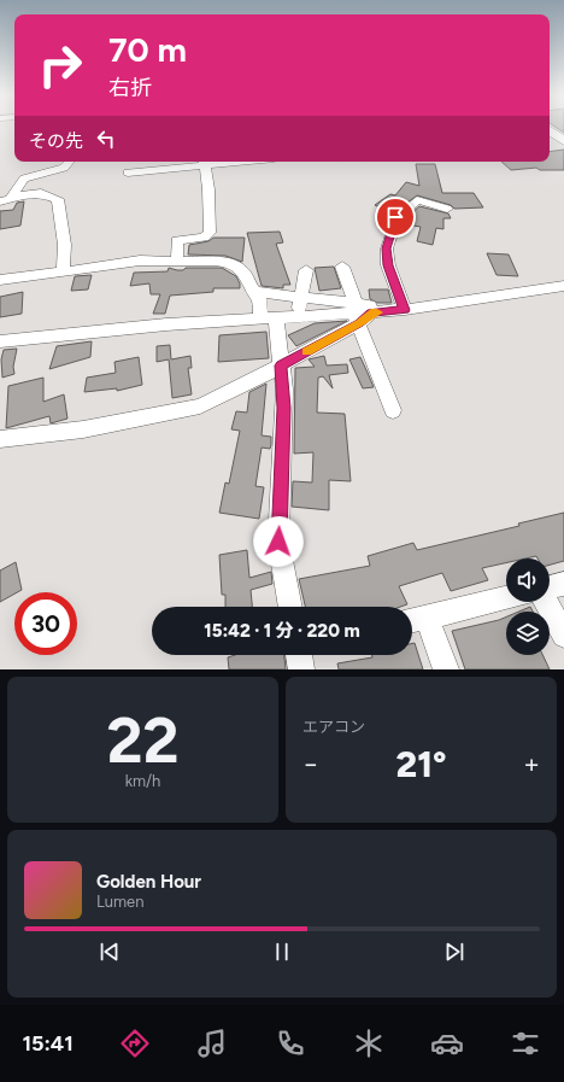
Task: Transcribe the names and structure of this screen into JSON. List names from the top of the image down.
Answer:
{
  "page": {
    "turn": ["70 m", "右折"],
    "then": "その先",
    "limit": "30",
    "trip": "15:42 · 1 分 · 220 m",
    "tile": [
      ["22", "km/h"],
      "エアコン"
    ],
    "heat": ["−", "21°", "+"],
    "song": ["Golden Hour", "Lumen"],
    "tabs": "15:41"
  }
}
